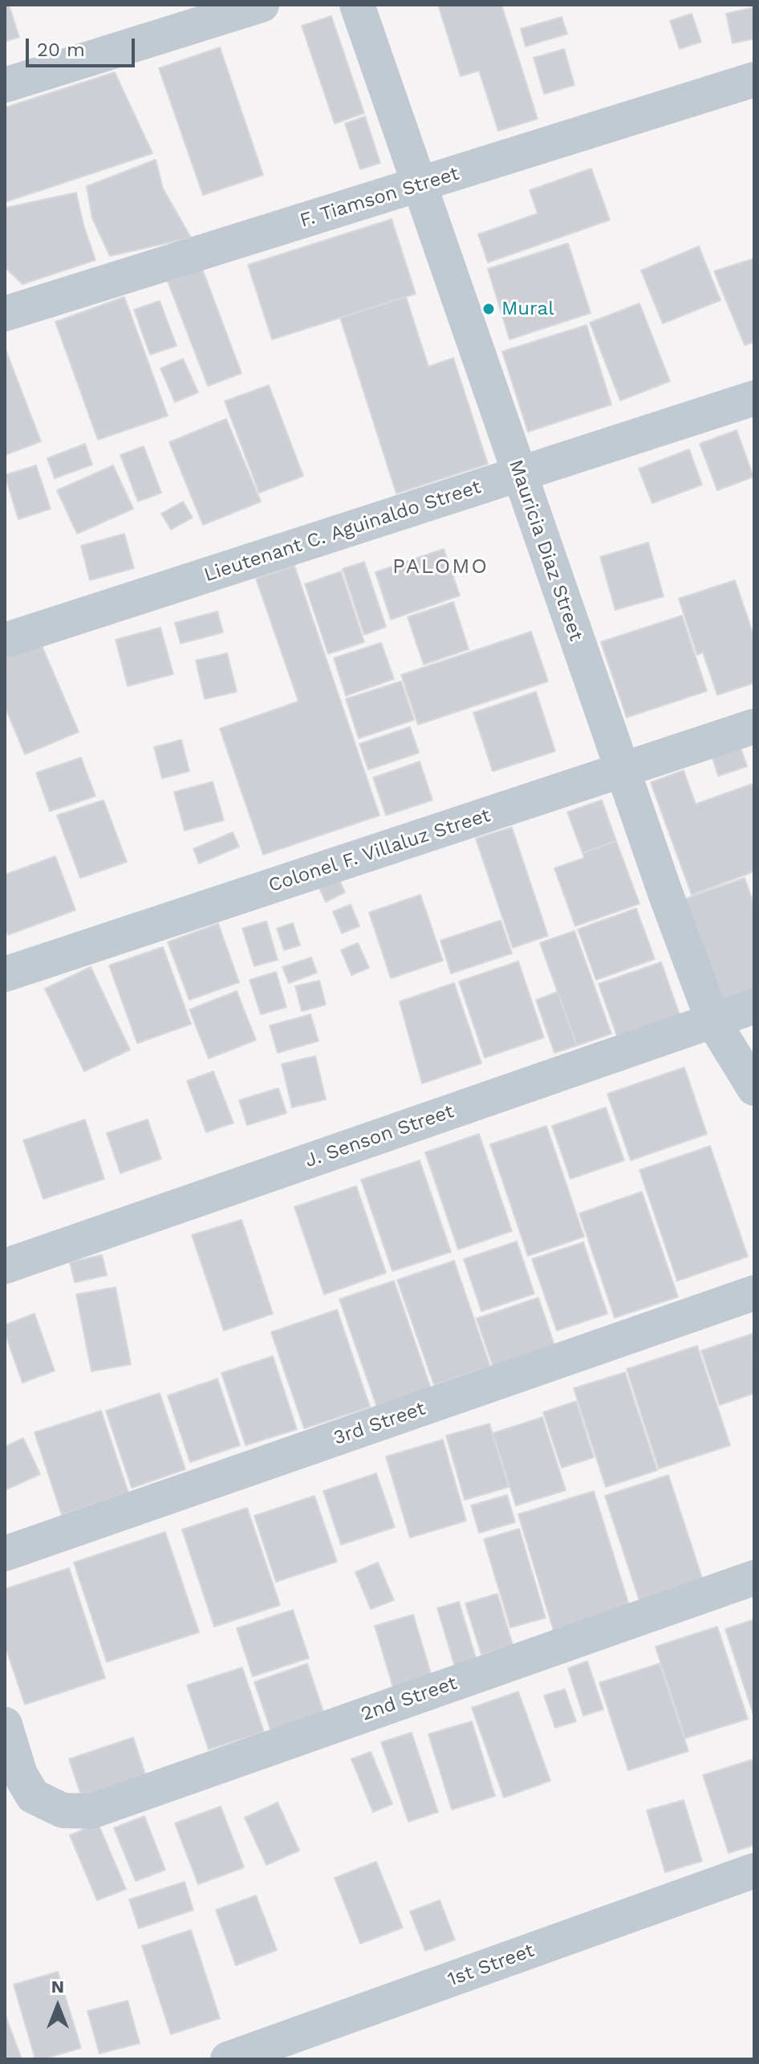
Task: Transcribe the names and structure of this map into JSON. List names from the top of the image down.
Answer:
{
  "streets": {
    "street": [
      "F. Tiamson Street",
      "Lieutenant C. Aguinaldo Street",
      "Mauricia Diaz Street",
      "Colonel F. Villaluz Street",
      "J. Senson Street",
      "3rd Street",
      "2nd Street",
      "1st Street"
    ]
  },
  "crossings": [
    ["F. Tiamson Street", "Mauricia Diaz Street"],
    ["Lieutenant C. Aguinaldo Street", "Mauricia Diaz Street"],
    ["Mauricia Diaz Street", "Colonel F. Villaluz Street"],
    ["Mauricia Diaz Street", "J. Senson Street"]
  ],
  "districts": ["PALOMO"],
  "places": ["Mural"],
  "scale_bar": "20 m",
  "north": "top"
}
